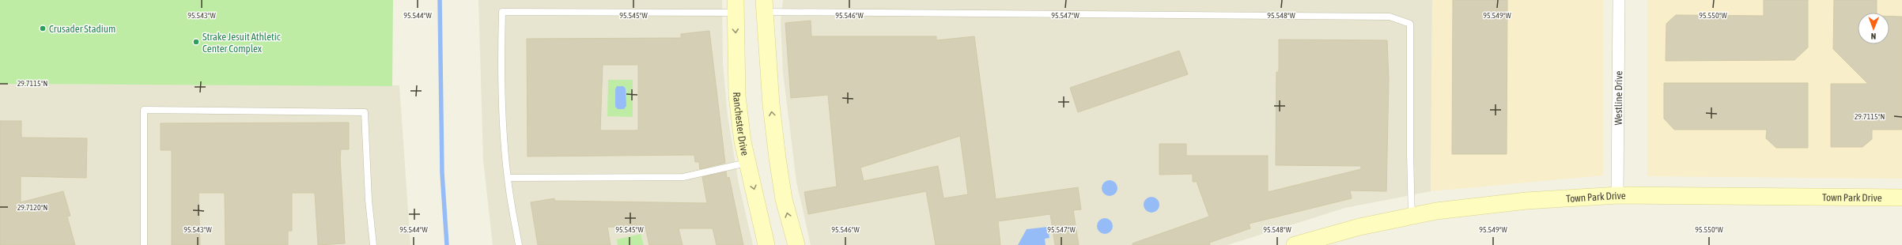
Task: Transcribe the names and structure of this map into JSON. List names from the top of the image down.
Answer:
{
  "streets": {
    "street": ["Westline Drive", "Ranchester Drive", "Town Park Drive"]
  },
  "crossings": [
    ["Westline Drive", "Town Park Drive"]
  ],
  "places": ["Crusader Stadium", "Strake Jesuit Athletic Center Complex"],
  "north": "bottom",
  "coordinates": [
    "95.543°W",
    "95.544°W",
    "95.545°W",
    "95.546°W",
    "95.547°W",
    "95.548°W",
    "95.549°W",
    "95.550°W",
    "29.7115°N",
    "29.7120°N"
  ]
}
